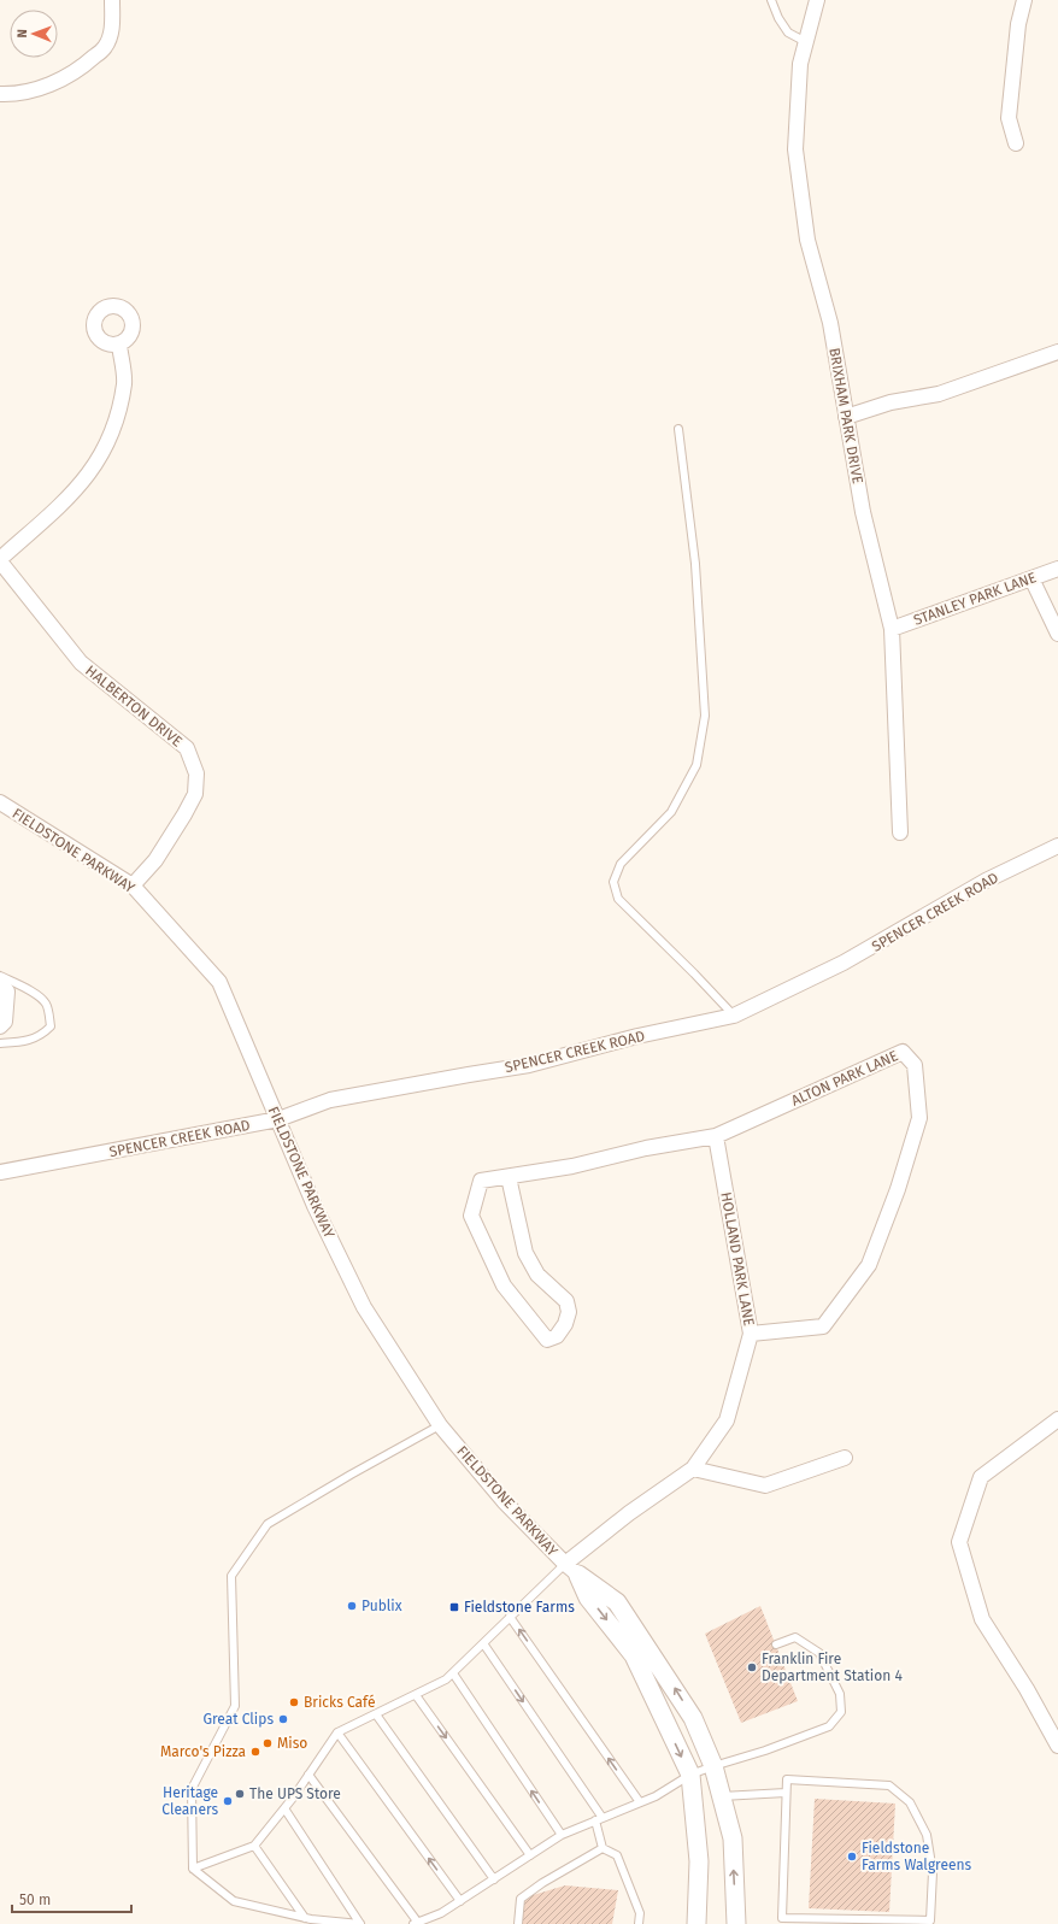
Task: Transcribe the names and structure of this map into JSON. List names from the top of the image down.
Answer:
{
  "streets": {
    "street": [
      "BRIXHAM PARK DRIVE",
      "STANLEY PARK LANE",
      "HALBERTON DRIVE",
      "FIELDSTONE PARKWAY",
      "SPENCER CREEK ROAD",
      "ALTON PARK LANE",
      "HOLLAND PARK LANE"
    ]
  },
  "crossings": [
    ["BRIXHAM PARK DRIVE", "STANLEY PARK LANE"],
    ["HALBERTON DRIVE", "FIELDSTONE PARKWAY"],
    ["FIELDSTONE PARKWAY", "SPENCER CREEK ROAD"],
    ["FIELDSTONE PARKWAY", "HOLLAND PARK LANE"],
    ["ALTON PARK LANE", "HOLLAND PARK LANE"]
  ],
  "places": {
    "other": [
      "Publix",
      "Franklin Fire Department Station 4",
      "Bricks Café",
      "Great Clips",
      "Miso",
      "Marco's Pizza",
      "The UPS Store",
      "Heritage Cleaners",
      "Fieldstone Farms Walgreens"
    ],
    "transit": ["Fieldstone Farms"]
  },
  "scale_bar": "50 m",
  "north": "left"
}
